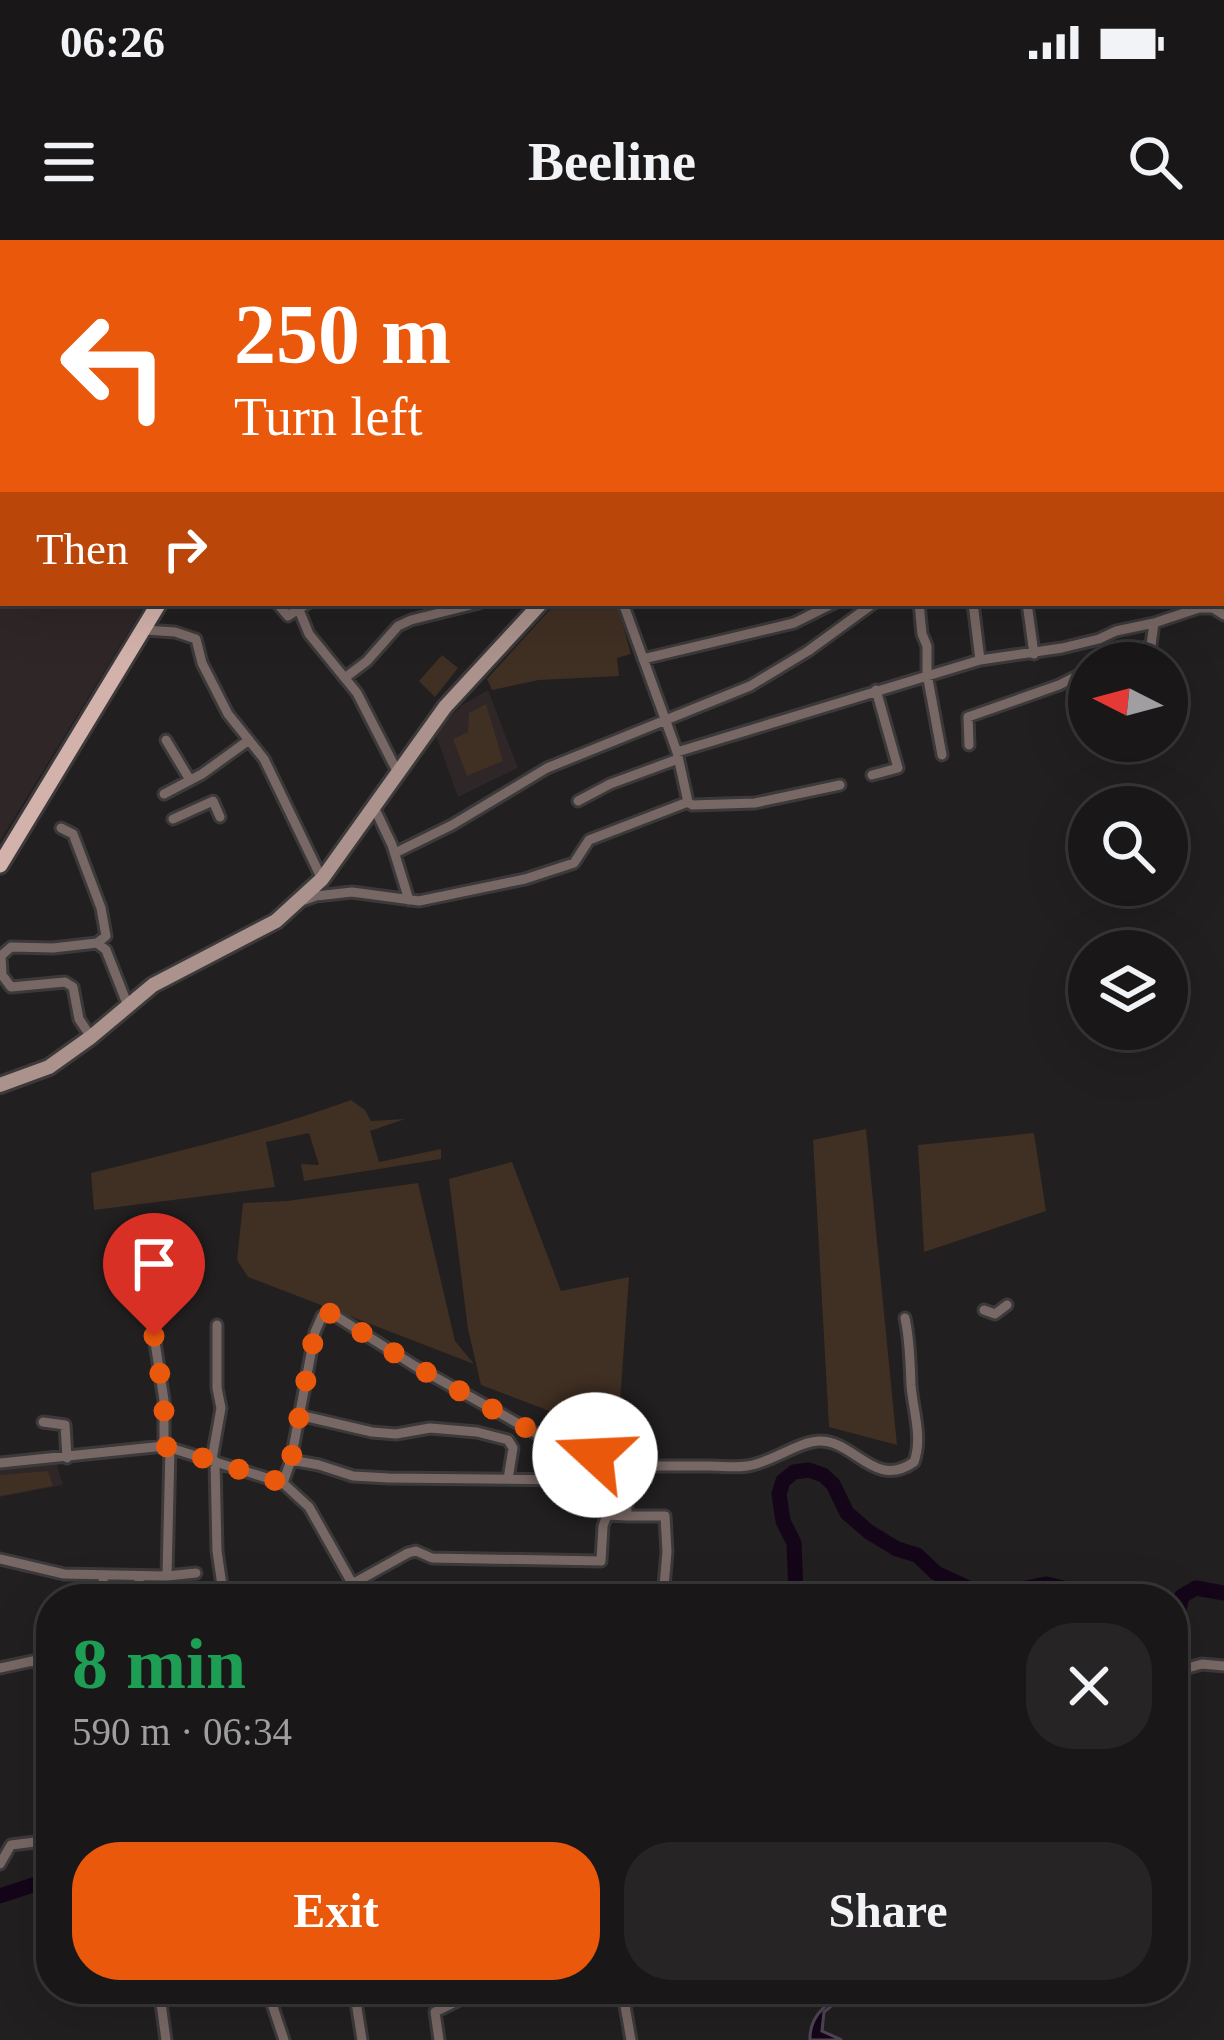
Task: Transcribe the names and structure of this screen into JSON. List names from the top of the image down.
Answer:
{
  "north": "left",
  "page": {
    "status": "06:26",
    "header": "Beeline",
    "turn": ["250 m", "Turn left"],
    "then": "Then",
    "heading": ["8 min", "590 m · 06:34"],
    "buttons": ["Exit", "Share"]
  }
}
